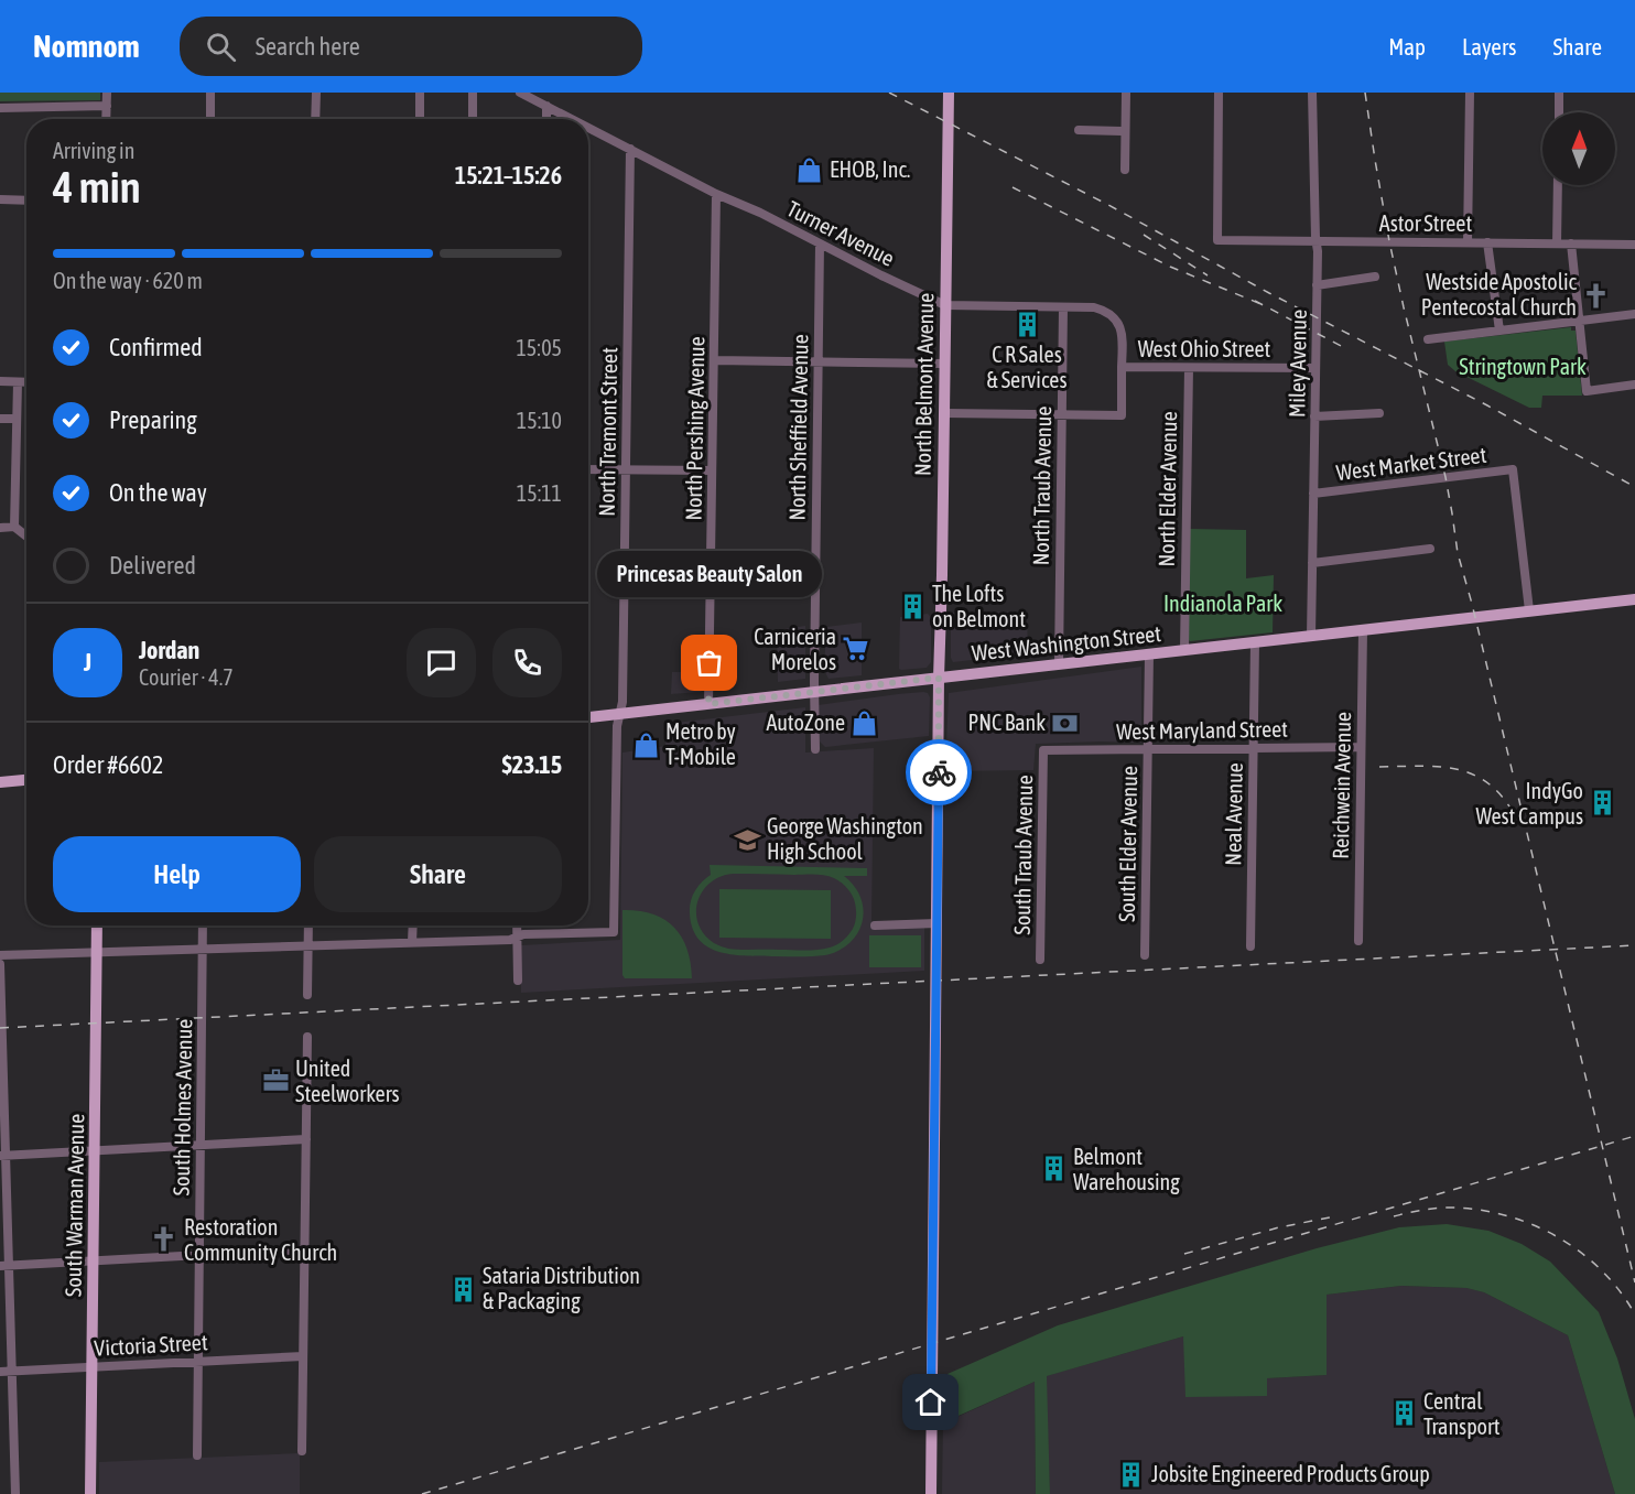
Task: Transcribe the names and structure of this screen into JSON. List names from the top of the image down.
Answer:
{
  "streets": {
    "main road": ["North Belmont Avenue", "West Washington Street", "South Warman Avenue"],
    "street": [
      "Astor Street",
      "Turner Avenue",
      "West Ohio Street",
      "Miley Avenue",
      "North Sheffield Avenue",
      "North Pershing Avenue",
      "North Tremont Street",
      "West Market Street",
      "North Traub Avenue",
      "North Elder Avenue",
      "West Maryland Street",
      "Reichwein Avenue",
      "Neal Avenue",
      "South Elder Avenue",
      "South Traub Avenue",
      "South Holmes Avenue",
      "Victoria Street"
    ]
  },
  "crossings": [
    ["Astor Street", "Miley Avenue"],
    ["Turner Avenue", "West Ohio Street"],
    ["Turner Avenue", "North Belmont Avenue"],
    ["Turner Avenue", "North Sheffield Avenue"],
    ["Turner Avenue", "North Pershing Avenue"],
    ["Turner Avenue", "North Tremont Street"],
    ["Turner Avenue", "North Traub Avenue"],
    ["West Ohio Street", "Miley Avenue"],
    ["West Ohio Street", "North Belmont Avenue"],
    ["West Ohio Street", "North Traub Avenue"],
    ["West Ohio Street", "North Elder Avenue"],
    ["Miley Avenue", "West Market Street"],
    ["Miley Avenue", "West Washington Street"],
    ["North Belmont Avenue", "West Washington Street"],
    ["North Sheffield Avenue", "West Washington Street"],
    ["North Pershing Avenue", "West Washington Street"],
    ["North Tremont Street", "West Washington Street"],
    ["West Market Street", "West Washington Street"],
    ["North Traub Avenue", "West Washington Street"],
    ["North Elder Avenue", "West Washington Street"],
    ["West Washington Street", "Reichwein Avenue"],
    ["West Washington Street", "Neal Avenue"],
    ["West Washington Street", "South Elder Avenue"],
    ["West Maryland Street", "Reichwein Avenue"],
    ["West Maryland Street", "Neal Avenue"],
    ["West Maryland Street", "South Elder Avenue"],
    ["West Maryland Street", "South Traub Avenue"],
    ["South Holmes Avenue", "Victoria Street"],
    ["South Warman Avenue", "Victoria Street"]
  ],
  "parks": ["Stringtown Park", "Indianola Park"],
  "places": {
    "shop": ["EHOB, Inc.", "AutoZone", "Metro by T-Mobile"],
    "church": ["Westside Apostolic Pentecostal Church", "Restoration Community Church"],
    "building": [
      "C R Sales & Services",
      "The Lofts on Belmont",
      "IndyGo West Campus",
      "Belmont Warehousing",
      "Sataria Distribution & Packaging",
      "Central Transport",
      "Jobsite Engineered Products Group"
    ],
    "supermarket": ["Carniceria Morelos"],
    "other": ["Princesas Beauty Salon"],
    "bank": ["PNC Bank"],
    "school or university": ["George Washington High School"],
    "office": ["United Steelworkers"]
  },
  "north": "top",
  "page": {
    "header": "Nomnom",
    "search": "Search here",
    "nav": ["Map", "Layers", "Share"],
    "heading": ["4 min", "Arriving in", "15:21–15:26"],
    "panel": [
      "Jordan",
      "Courier · 4.7",
      "Order #6602",
      "$23.15"
    ],
    "bar": "On the way · 620 m",
    "list": [
      ["Confirmed", "15:05"],
      ["Preparing", "15:10"],
      ["On the way", "15:11"],
      "Delivered"
    ],
    "bubble": "Princesas Beauty Salon",
    "round": "J",
    "buttons": ["Help", "Share"]
  }
}
